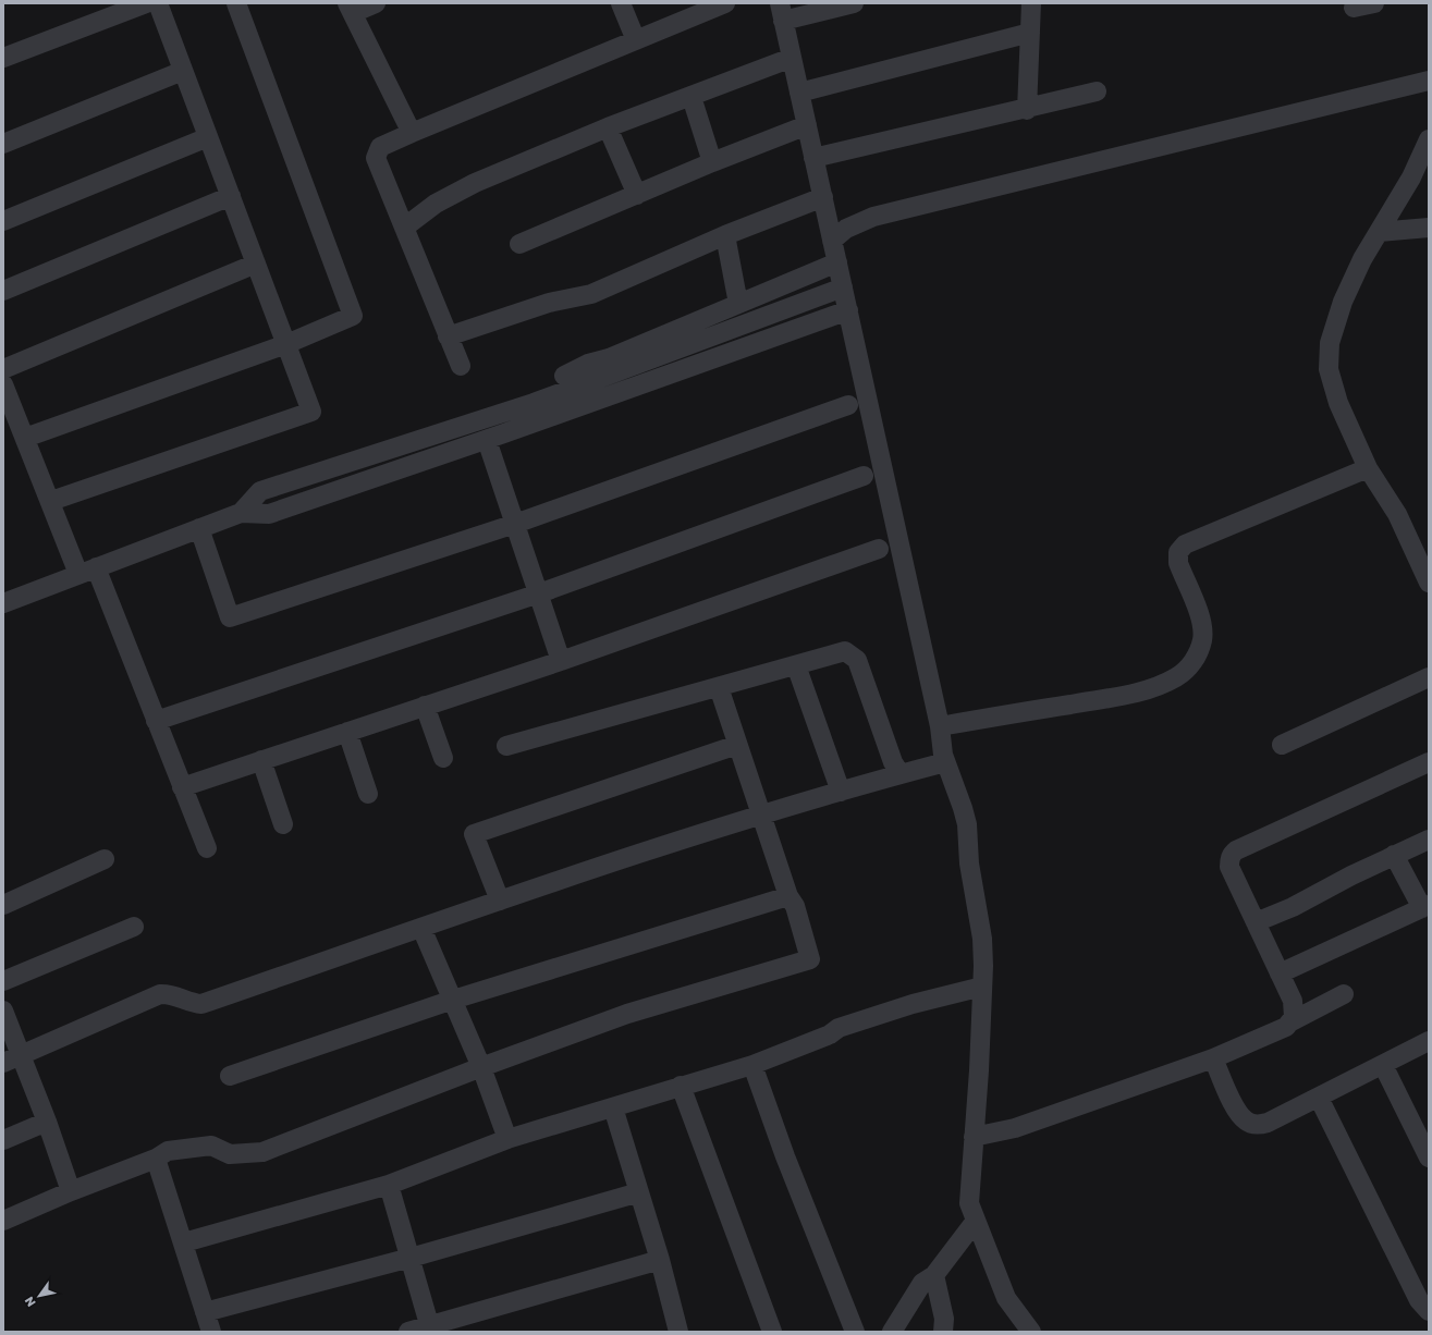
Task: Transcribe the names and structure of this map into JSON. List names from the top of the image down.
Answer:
{
  "north": "bottom left"
}
